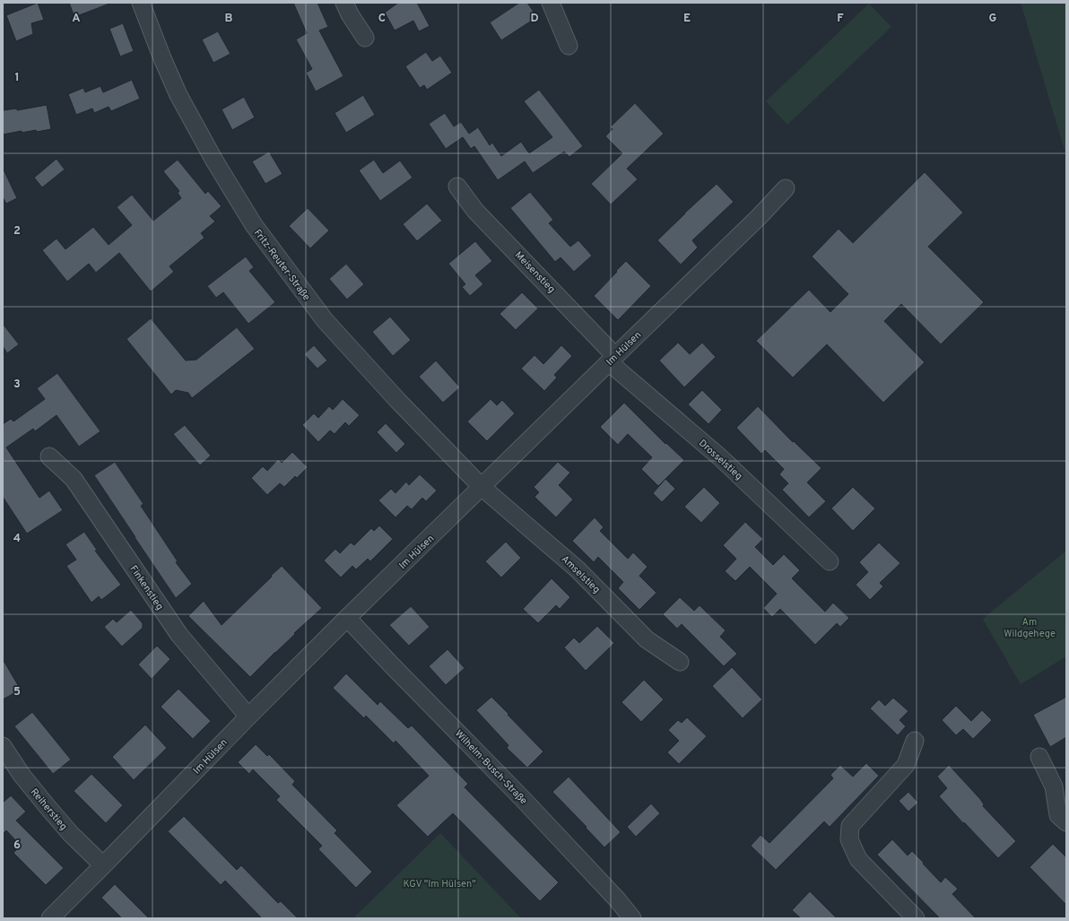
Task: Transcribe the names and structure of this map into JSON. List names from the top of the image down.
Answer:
{
  "streets": {
    "street": [
      "Fritz-Reuter-Straße",
      "Meisenstieg",
      "Im Hülsen",
      "Drosselstieg",
      "Amselstieg",
      "Finkenstieg",
      "Wilhelm-Busch-Straße",
      "Reiherstieg"
    ]
  },
  "crossings": [
    ["Fritz-Reuter-Straße", "Im Hülsen"],
    ["Fritz-Reuter-Straße", "Amselstieg"],
    ["Meisenstieg", "Im Hülsen"],
    ["Meisenstieg", "Drosselstieg"],
    ["Im Hülsen", "Drosselstieg"],
    ["Im Hülsen", "Amselstieg"],
    ["Im Hülsen", "Finkenstieg"],
    ["Im Hülsen", "Wilhelm-Busch-Straße"],
    ["Im Hülsen", "Reiherstieg"]
  ],
  "parks": ["Am Wildgehege", "KGV \"Im Hülsen\""],
  "grid": {
    "columns": [
      "A",
      "B",
      "C",
      "D",
      "E",
      "F",
      "G"
    ],
    "rows": [
      "1",
      "2",
      "3",
      "4",
      "5",
      "6"
    ]
  }
}
